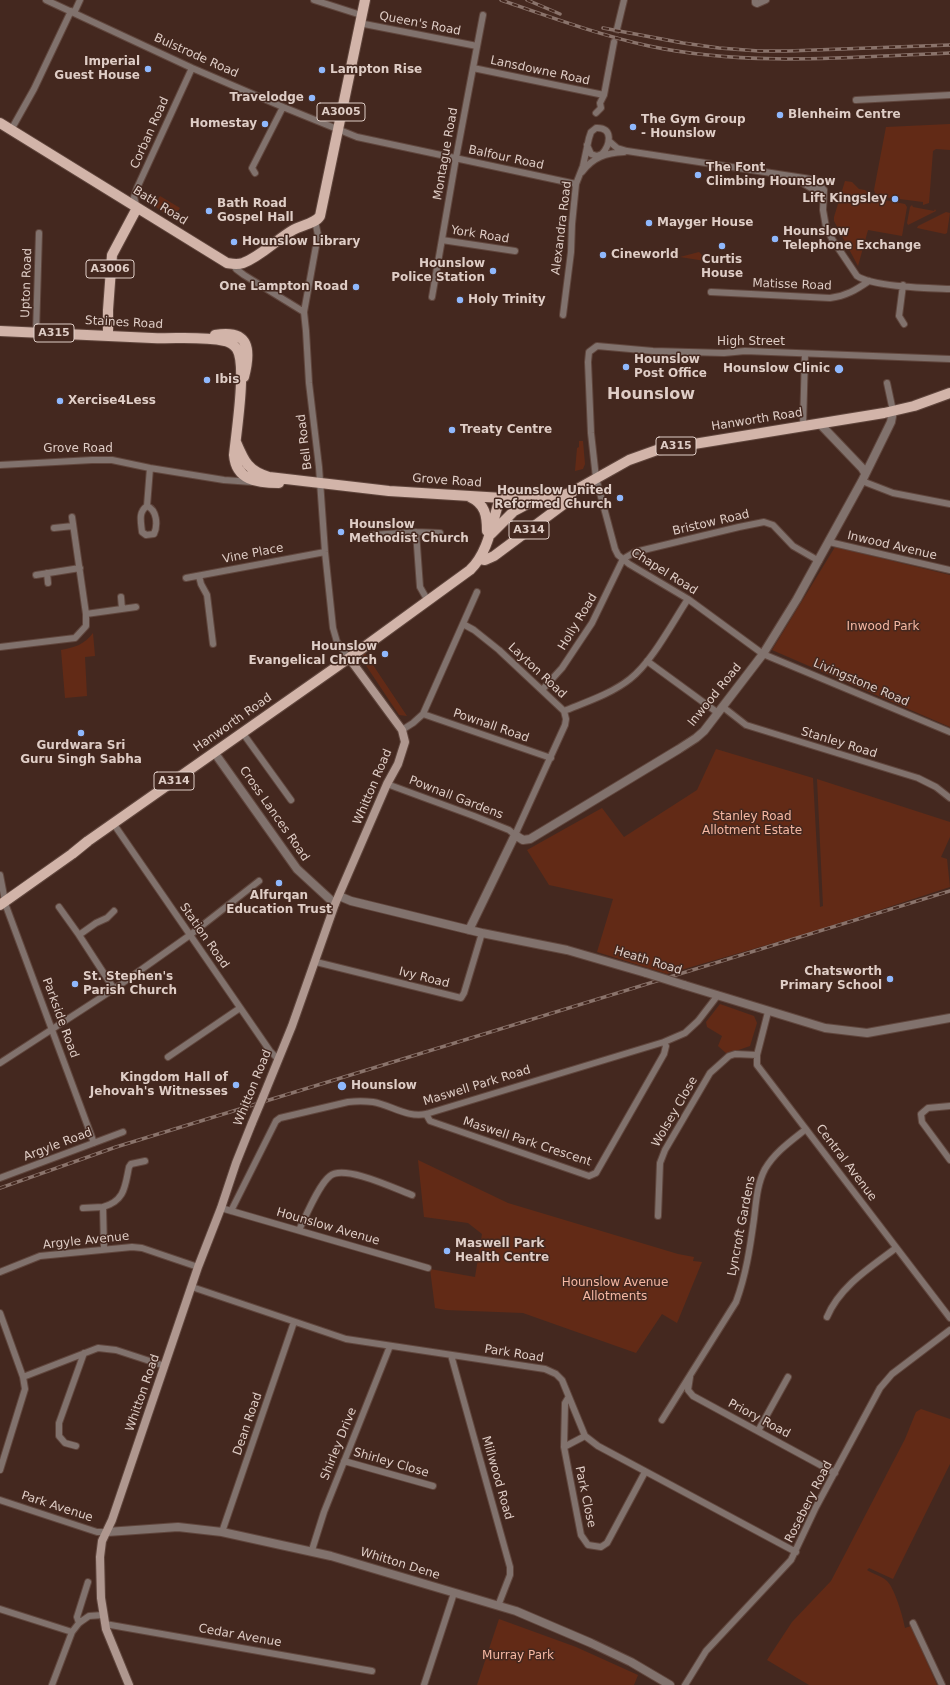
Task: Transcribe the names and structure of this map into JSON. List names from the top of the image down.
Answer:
{
  "streets": {
    "main road": [
      "A3005",
      "Bath Road",
      "A3006",
      "Staines Road",
      "A315",
      "Hanworth Road",
      "Grove Road",
      "A314",
      "Whitton Road"
    ],
    "street": [
      "Queen's Road",
      "Bulstrode Road",
      "Lansdowne Road",
      "Corban Road",
      "Montague Road",
      "Balfour Road",
      "Alexandra Road",
      "York Road",
      "Upton Road",
      "Matisse Road",
      "High Street",
      "Bell Road",
      "Bristow Road",
      "Inwood Avenue",
      "Vine Place",
      "Chapel Road",
      "Holly Road",
      "Layton Road",
      "Livingstone Road",
      "Inwood Road",
      "Pownall Road",
      "Stanley Road",
      "Pownall Gardens",
      "Cross Lances Road",
      "Station Road",
      "Heath Road",
      "Ivy Road",
      "Parkside Road",
      "Maswell Park Road",
      "Wolsey Close",
      "Maswell Park Crescent",
      "Argyle Road",
      "Central Avenue",
      "Lyncroft Gardens",
      "Hounslow Avenue",
      "Argyle Avenue",
      "Park Road",
      "Priory Road",
      "Dean Road",
      "Shirley Drive",
      "Shirley Close",
      "Millwood Road",
      "Park Close",
      "Rosebery Road",
      "Park Avenue",
      "Whitton Dene",
      "Cedar Avenue"
    ]
  },
  "crossings": [
    ["Queen's Road", "A3005"],
    ["Queen's Road", "Montague Road"],
    ["Bulstrode Road", "A3005"],
    ["Bulstrode Road", "Corban Road"],
    ["Bulstrode Road", "Balfour Road"],
    ["Lansdowne Road", "Montague Road"],
    ["A3005", "Balfour Road"],
    ["A3005", "Bell Road"],
    ["Corban Road", "Bath Road"],
    ["Corban Road", "A3006"],
    ["Montague Road", "Balfour Road"],
    ["Montague Road", "York Road"],
    ["Balfour Road", "Alexandra Road"],
    ["Bath Road", "A3006"],
    ["Bath Road", "Bell Road"],
    ["A3006", "Staines Road"],
    ["Upton Road", "Staines Road"],
    ["Staines Road", "Bell Road"],
    ["Staines Road", "Grove Road"],
    ["High Street", "Hanworth Road"],
    ["High Street", "Chapel Road"],
    ["Hanworth Road", "Bell Road"],
    ["Hanworth Road", "Grove Road"],
    ["Hanworth Road", "Chapel Road"],
    ["Hanworth Road", "Inwood Road"],
    ["Hanworth Road", "Cross Lances Road"],
    ["Hanworth Road", "Station Road"],
    ["Hanworth Road", "Parkside Road"],
    ["Bell Road", "Grove Road"],
    ["Bell Road", "Vine Place"],
    ["Bristow Road", "Chapel Road"],
    ["Bristow Road", "Holly Road"],
    ["Bristow Road", "Inwood Road"],
    ["Inwood Avenue", "Inwood Road"],
    ["Chapel Road", "Holly Road"],
    ["Chapel Road", "Livingstone Road"],
    ["Chapel Road", "Inwood Road"],
    ["Holly Road", "Layton Road"],
    ["Layton Road", "Inwood Road"],
    ["Layton Road", "Pownall Road"],
    ["Layton Road", "Pownall Gardens"],
    ["Livingstone Road", "Inwood Road"],
    ["Inwood Road", "Stanley Road"],
    ["Inwood Road", "Pownall Gardens"],
    ["Whitton Road", "Pownall Gardens"],
    ["Whitton Road", "Cross Lances Road"],
    ["Whitton Road", "Station Road"],
    ["Whitton Road", "Heath Road"],
    ["Whitton Road", "Ivy Road"],
    ["Whitton Road", "Hounslow Avenue"],
    ["Whitton Road", "Argyle Avenue"],
    ["Whitton Road", "Park Road"],
    ["Whitton Road", "Park Avenue"],
    ["Whitton Road", "Whitton Dene"],
    ["Whitton Road", "Cedar Avenue"],
    ["Cross Lances Road", "Heath Road"],
    ["Heath Road", "Ivy Road"],
    ["Heath Road", "Maswell Park Road"],
    ["Parkside Road", "Argyle Road"],
    ["Maswell Park Road", "Maswell Park Crescent"],
    ["Maswell Park Road", "Hounslow Avenue"],
    ["Wolsey Close", "Central Avenue"],
    ["Central Avenue", "Lyncroft Gardens"],
    ["Lyncroft Gardens", "Priory Road"],
    ["Park Road", "Dean Road"],
    ["Park Road", "Shirley Drive"],
    ["Park Road", "Millwood Road"],
    ["Park Road", "Park Close"],
    ["Park Road", "Rosebery Road"],
    ["Priory Road", "Rosebery Road"],
    ["Dean Road", "Whitton Dene"],
    ["Shirley Drive", "Shirley Close"],
    ["Shirley Drive", "Whitton Dene"],
    ["Millwood Road", "Whitton Dene"],
    ["Park Avenue", "Whitton Dene"]
  ],
  "districts": ["Hounslow"],
  "parks": [
    "Inwood Park",
    "Stanley Road Allotment Estate",
    "Hounslow Avenue Allotments",
    "Murray Park"
  ],
  "places": [
    "Imperial Guest House",
    "Lampton Rise",
    "Travelodge",
    "Blenheim Centre",
    "Homestay",
    "The Gym Group - Hounslow",
    "The Font Climbing Hounslow",
    "Lift Kingsley",
    "Bath Road Gospel Hall",
    "Mayger House",
    "Hounslow Telephone Exchange",
    "Hounslow Library",
    "Curtis House",
    "Cineworld",
    "Hounslow Police Station",
    "One Lampton Road",
    "Holy Trinity",
    "Hounslow Post Office",
    "Hounslow Clinic",
    "Ibis",
    "Xercise4Less",
    "Treaty Centre",
    "Hounslow United Reformed Church",
    "Hounslow Methodist Church",
    "Hounslow Evangelical Church",
    "Gurdwara Sri Guru Singh Sabha",
    "Alfurqan Education Trust",
    "Chatsworth Primary School",
    "St. Stephen's Parish Church",
    "Kingdom Hall of Jehovah's Witnesses",
    "Hounslow",
    "Maswell Park Health Centre"
  ]
}
